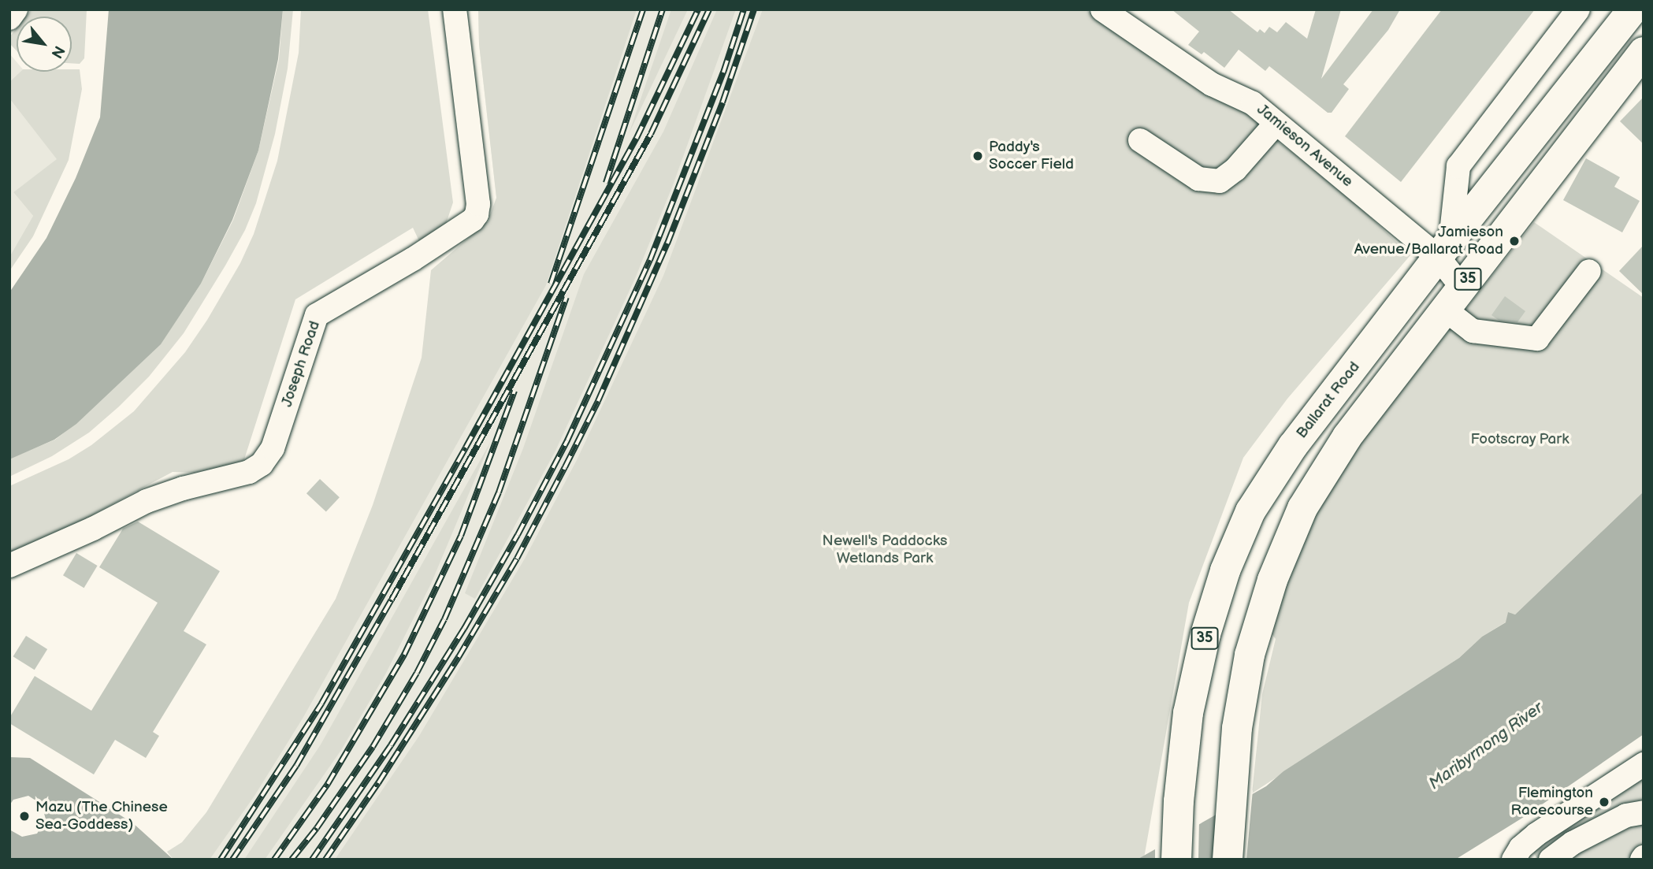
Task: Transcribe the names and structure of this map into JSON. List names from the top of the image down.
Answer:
{
  "streets": {
    "highway": ["35", "Ballarat Road"],
    "street": ["Jamieson Avenue", "Joseph Road"]
  },
  "crossings": [
    ["Jamieson Avenue", "35"],
    ["Jamieson Avenue", "Ballarat Road"]
  ],
  "water": ["Maribyrnong River"],
  "parks": ["Footscray Park", "Newell's Paddocks Wetlands Park"],
  "places": [
    "Paddy's Soccer Field",
    "Jamieson Avenue/Ballarat Road",
    "Flemington Racecourse",
    "Mazu (The Chinese Sea-Goddess)"
  ],
  "north": "bottom right"
}
